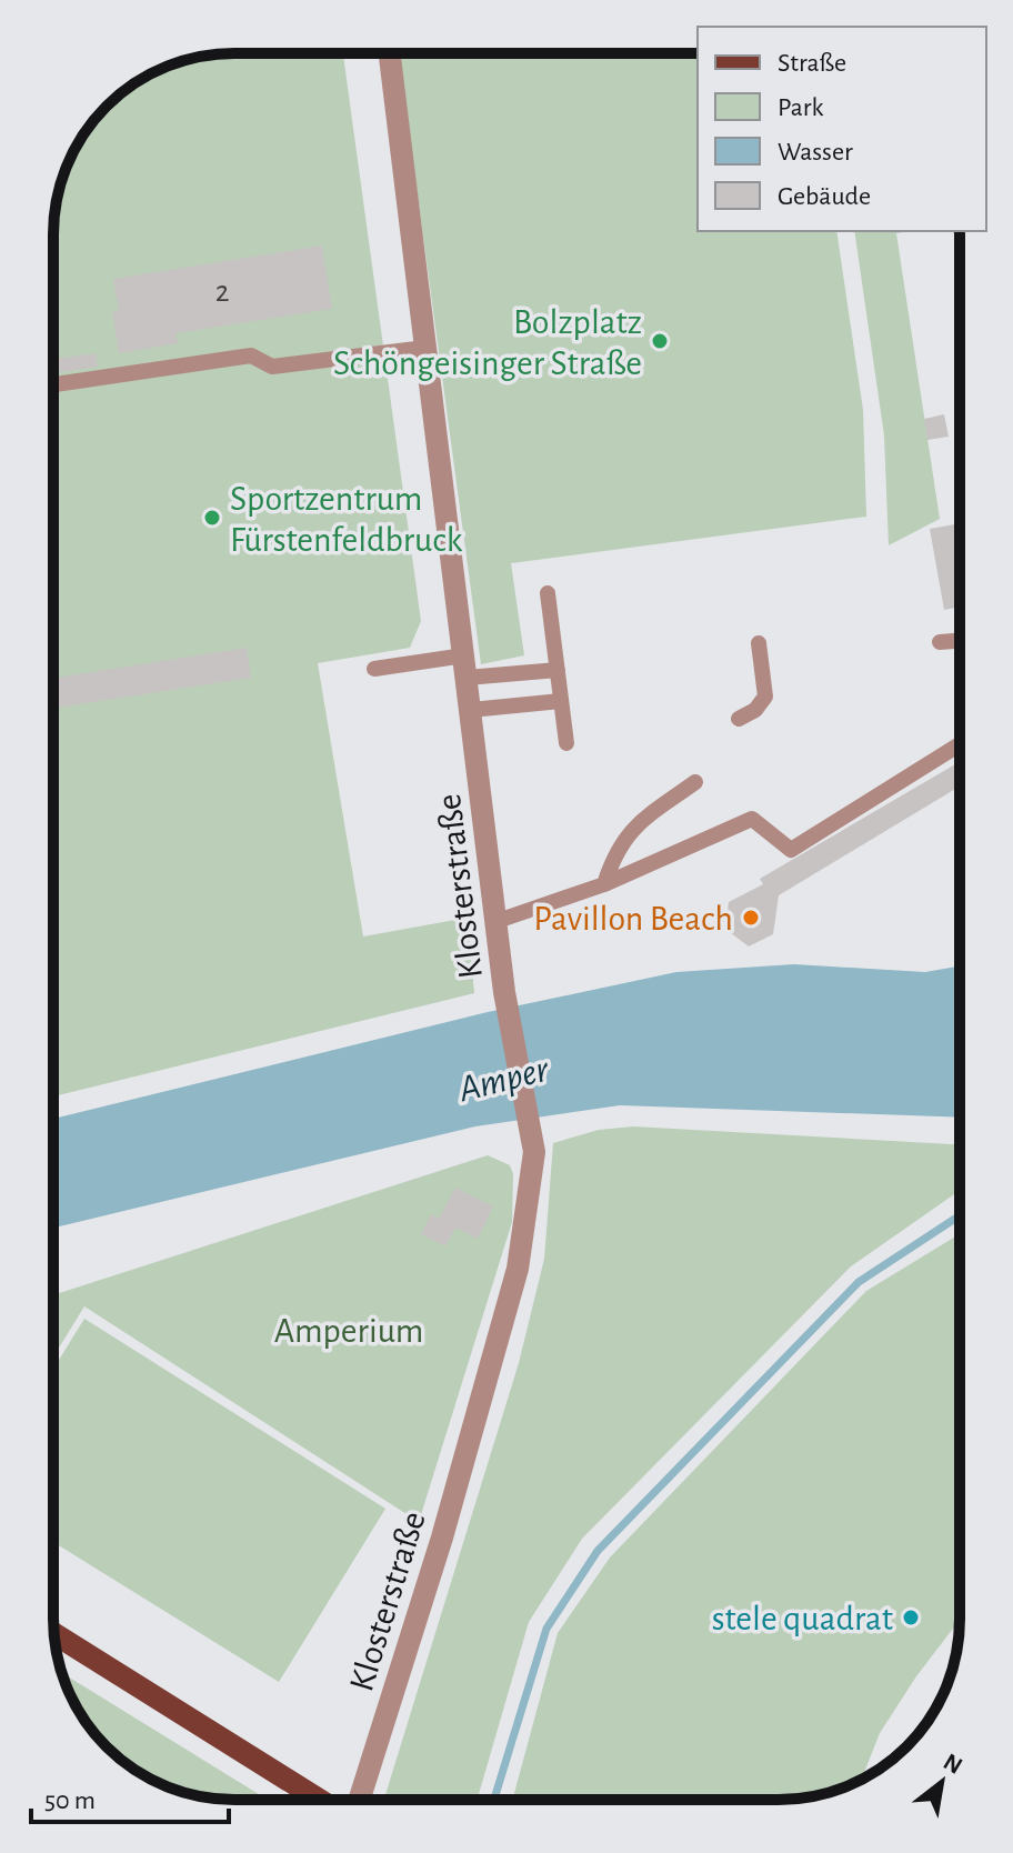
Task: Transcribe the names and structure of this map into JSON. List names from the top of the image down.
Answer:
{
  "streets": {
    "street": ["Klosterstraße"]
  },
  "water": ["Amper"],
  "parks": ["Amperium"],
  "places": [
    "Bolzplatz Schöngeisinger Straße",
    "Sportzentrum Fürstenfeldbruck",
    "Pavillon Beach",
    "stele quadrat"
  ],
  "house_numbers": ["2"],
  "legend": [
    "Straße",
    "Park",
    "Wasser",
    "Gebäude"
  ],
  "scale_bar": "50 m",
  "north": "top right"
}
